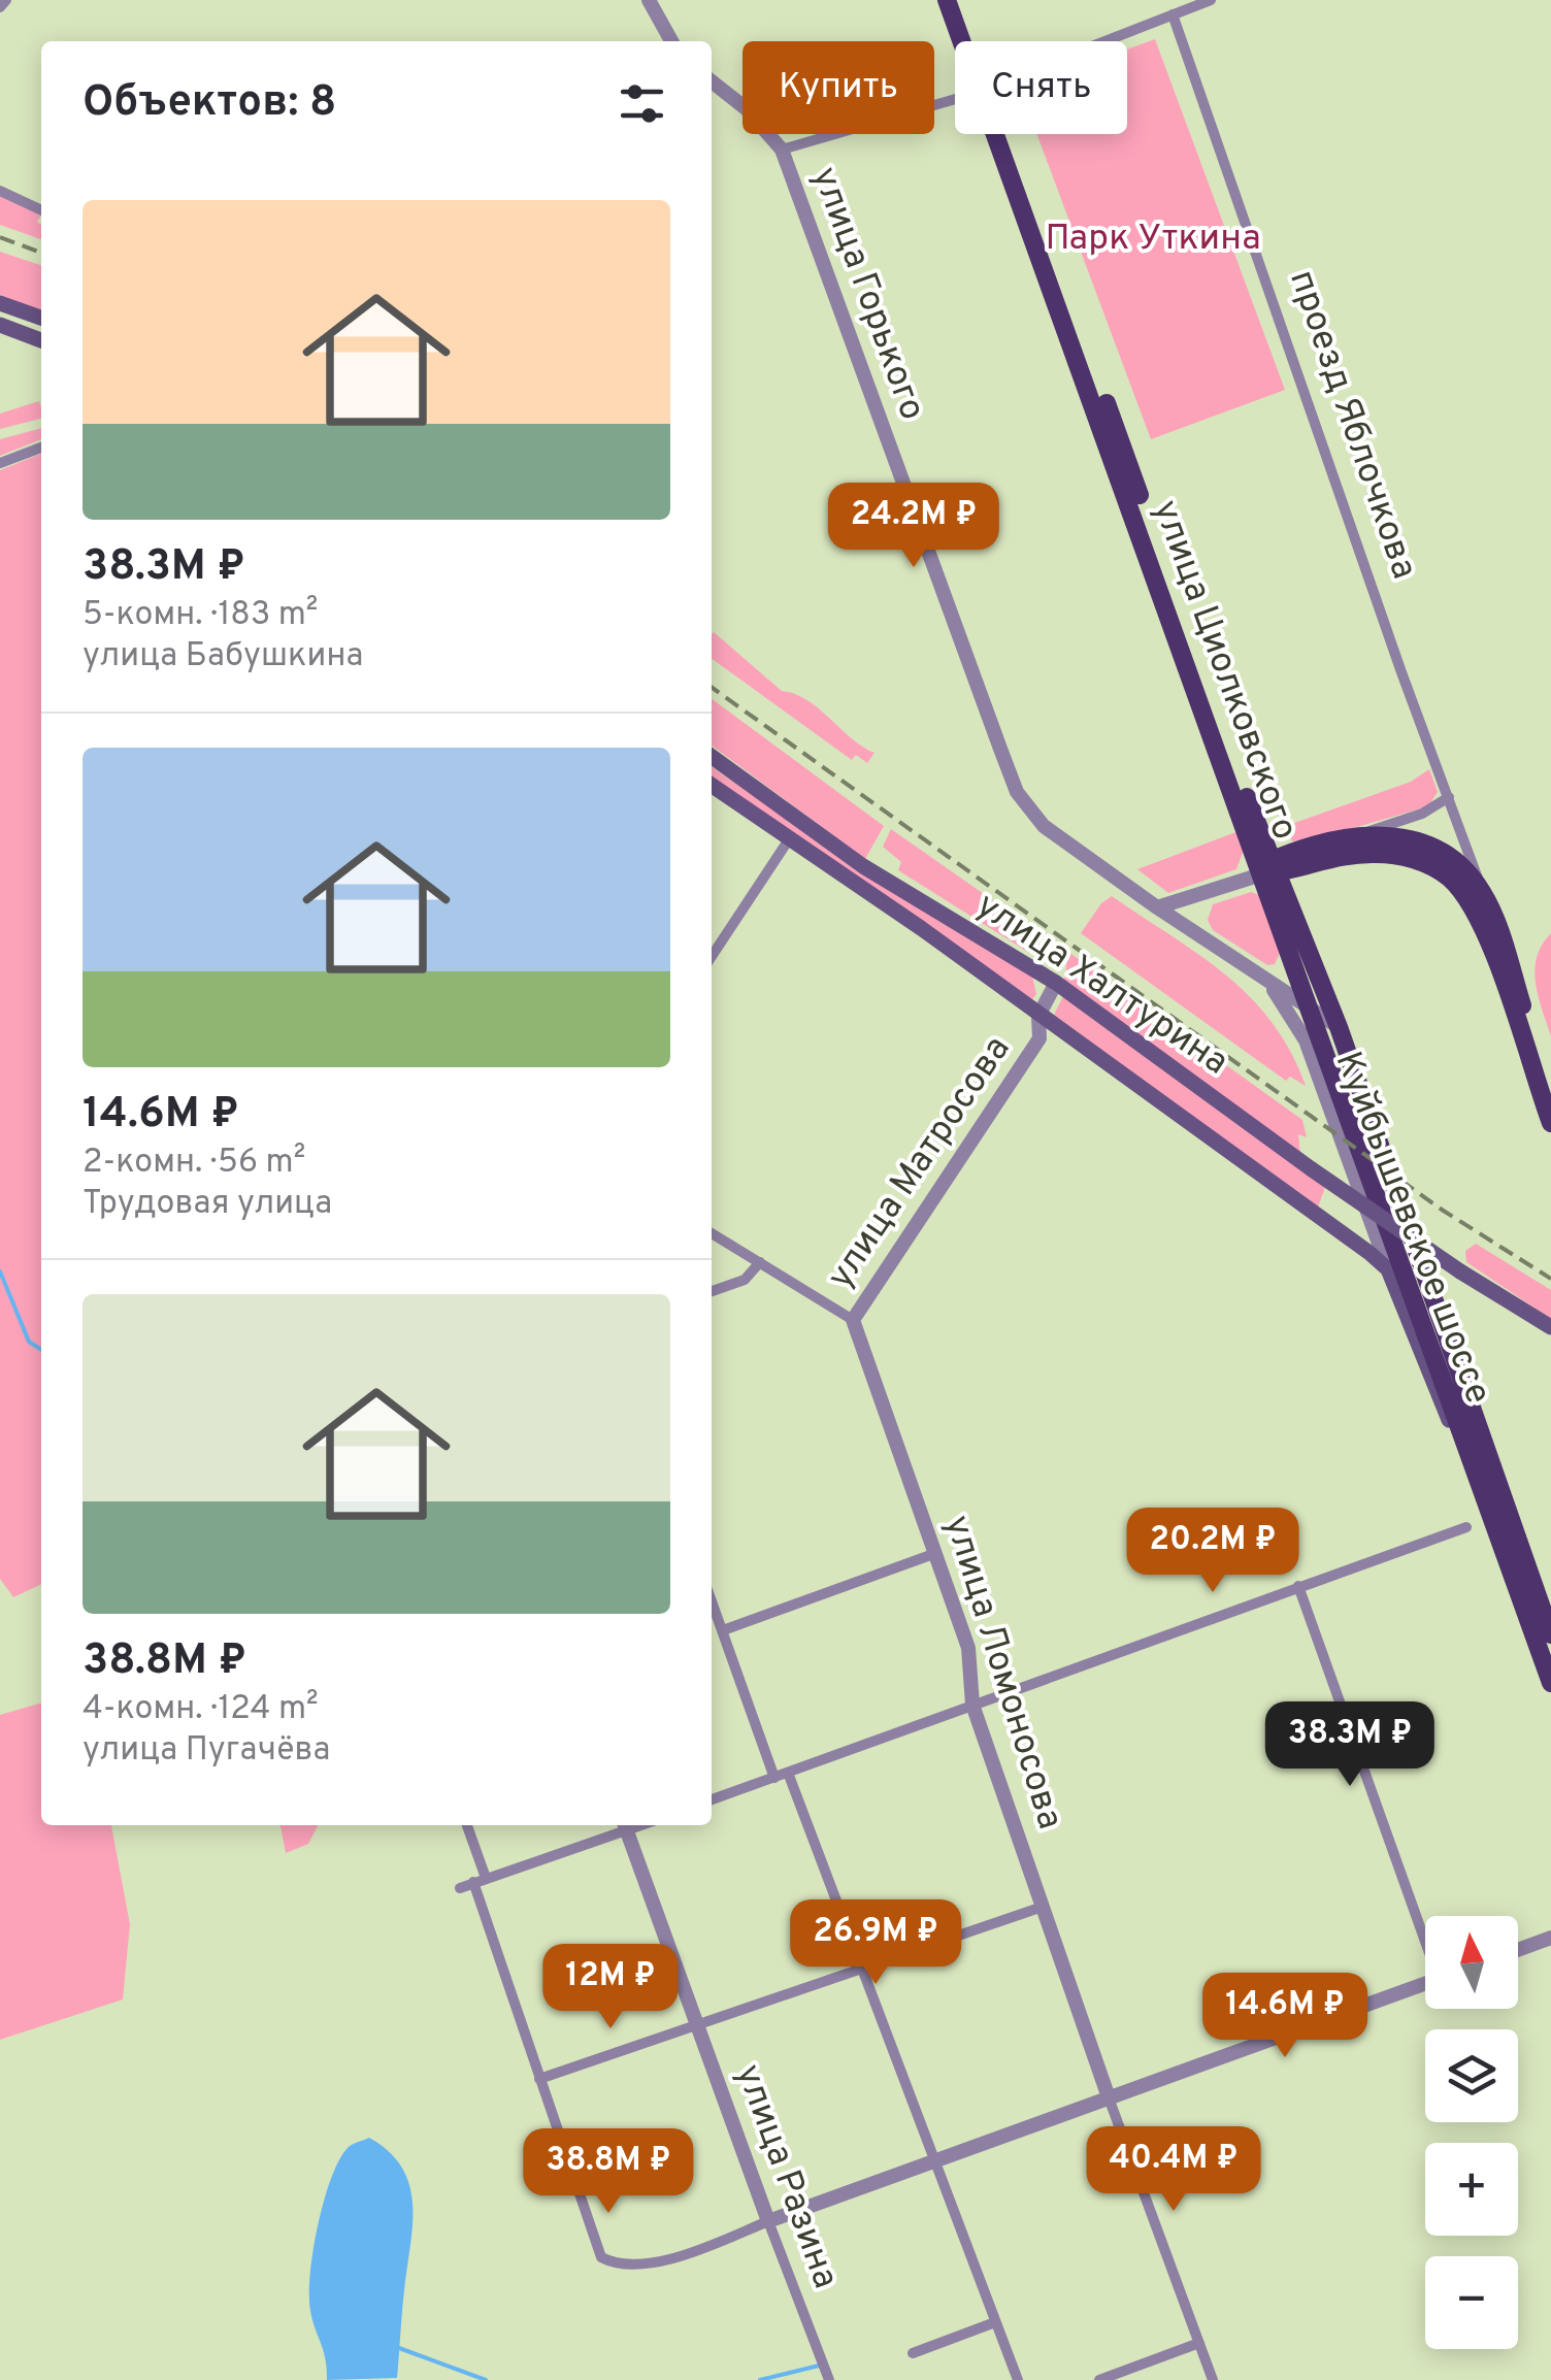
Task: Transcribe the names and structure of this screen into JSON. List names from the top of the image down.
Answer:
{
  "streets": {
    "main road": [
      "проезд Яблочкова",
      "улица Циолковского",
      "улица Халтурина",
      "Куйбышевское шоссе"
    ],
    "street": [
      "улица Горького",
      "улица Матросова",
      "улица Ломоносова",
      "улица Разина"
    ]
  },
  "crossings": [
    ["улица Горького", "улица Циолковского"],
    ["улица Горького", "Куйбышевское шоссе"],
    ["проезд Яблочкова", "улица Циолковского"],
    ["улица Циолковского", "Куйбышевское шоссе"],
    ["улица Халтурина", "улица Матросова"],
    ["улица Халтурина", "Куйбышевское шоссе"],
    ["улица Матросова", "улица Ломоносова"]
  ],
  "parks": ["Парк Уткина"],
  "north": "top",
  "page": {
    "chip": ["Купить", "Снять"],
    "heading": "Объектов: 8",
    "list": [
      {
        "name": "38.3M ₽",
        "note": "5-комн. · 183 m² · улица Бабушкина"
      },
      {
        "name": "14.6M ₽",
        "note": "2-комн. · 56 m² · Трудовая улица"
      },
      {
        "name": "38.8M ₽",
        "note": "4-комн. · 124 m² · улица Пугачёва"
      }
    ],
    "price": [
      "24.2M ₽",
      "20.2M ₽",
      "38.3M ₽",
      "26.9M ₽",
      "12M ₽",
      "14.6M ₽",
      "40.4M ₽",
      "38.8M ₽"
    ],
    "map_buttons": ["+", "−"]
  }
}
